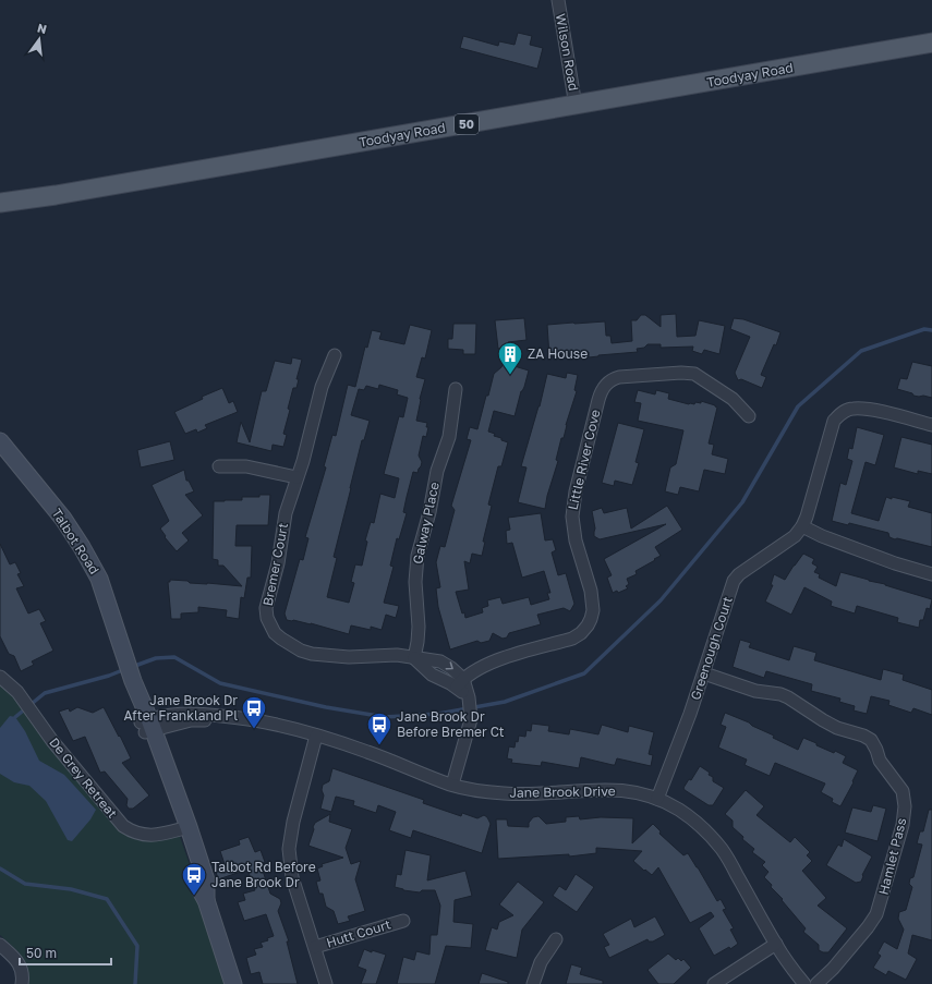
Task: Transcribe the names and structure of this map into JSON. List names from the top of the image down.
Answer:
{
  "streets": {
    "main road": ["Toodyay Road", "50", "Talbot Road"],
    "street": [
      "Wilson Road",
      "Little River Cove",
      "Galway Place",
      "Bremer Court",
      "Greenough Court",
      "De Grey Retreat",
      "Jane Brook Drive",
      "Hamlet Pass",
      "Hutt Court"
    ]
  },
  "crossings": [
    ["Wilson Road", "Toodyay Road"],
    ["Little River Cove", "Bremer Court"],
    ["Galway Place", "Bremer Court"],
    ["Talbot Road", "De Grey Retreat"],
    ["Talbot Road", "Jane Brook Drive"],
    ["Bremer Court", "Jane Brook Drive"],
    ["Greenough Court", "Jane Brook Drive"],
    ["Greenough Court", "Hamlet Pass"]
  ],
  "places": {
    "building": ["ZA House"],
    "bus stop": ["Jane Brook Dr After Frankland Pl", "Jane Brook Dr Before Bremer Ct", "Talbot Rd Before Jane Brook Dr"]
  },
  "scale_bar": "50 m",
  "north": "top"
}
